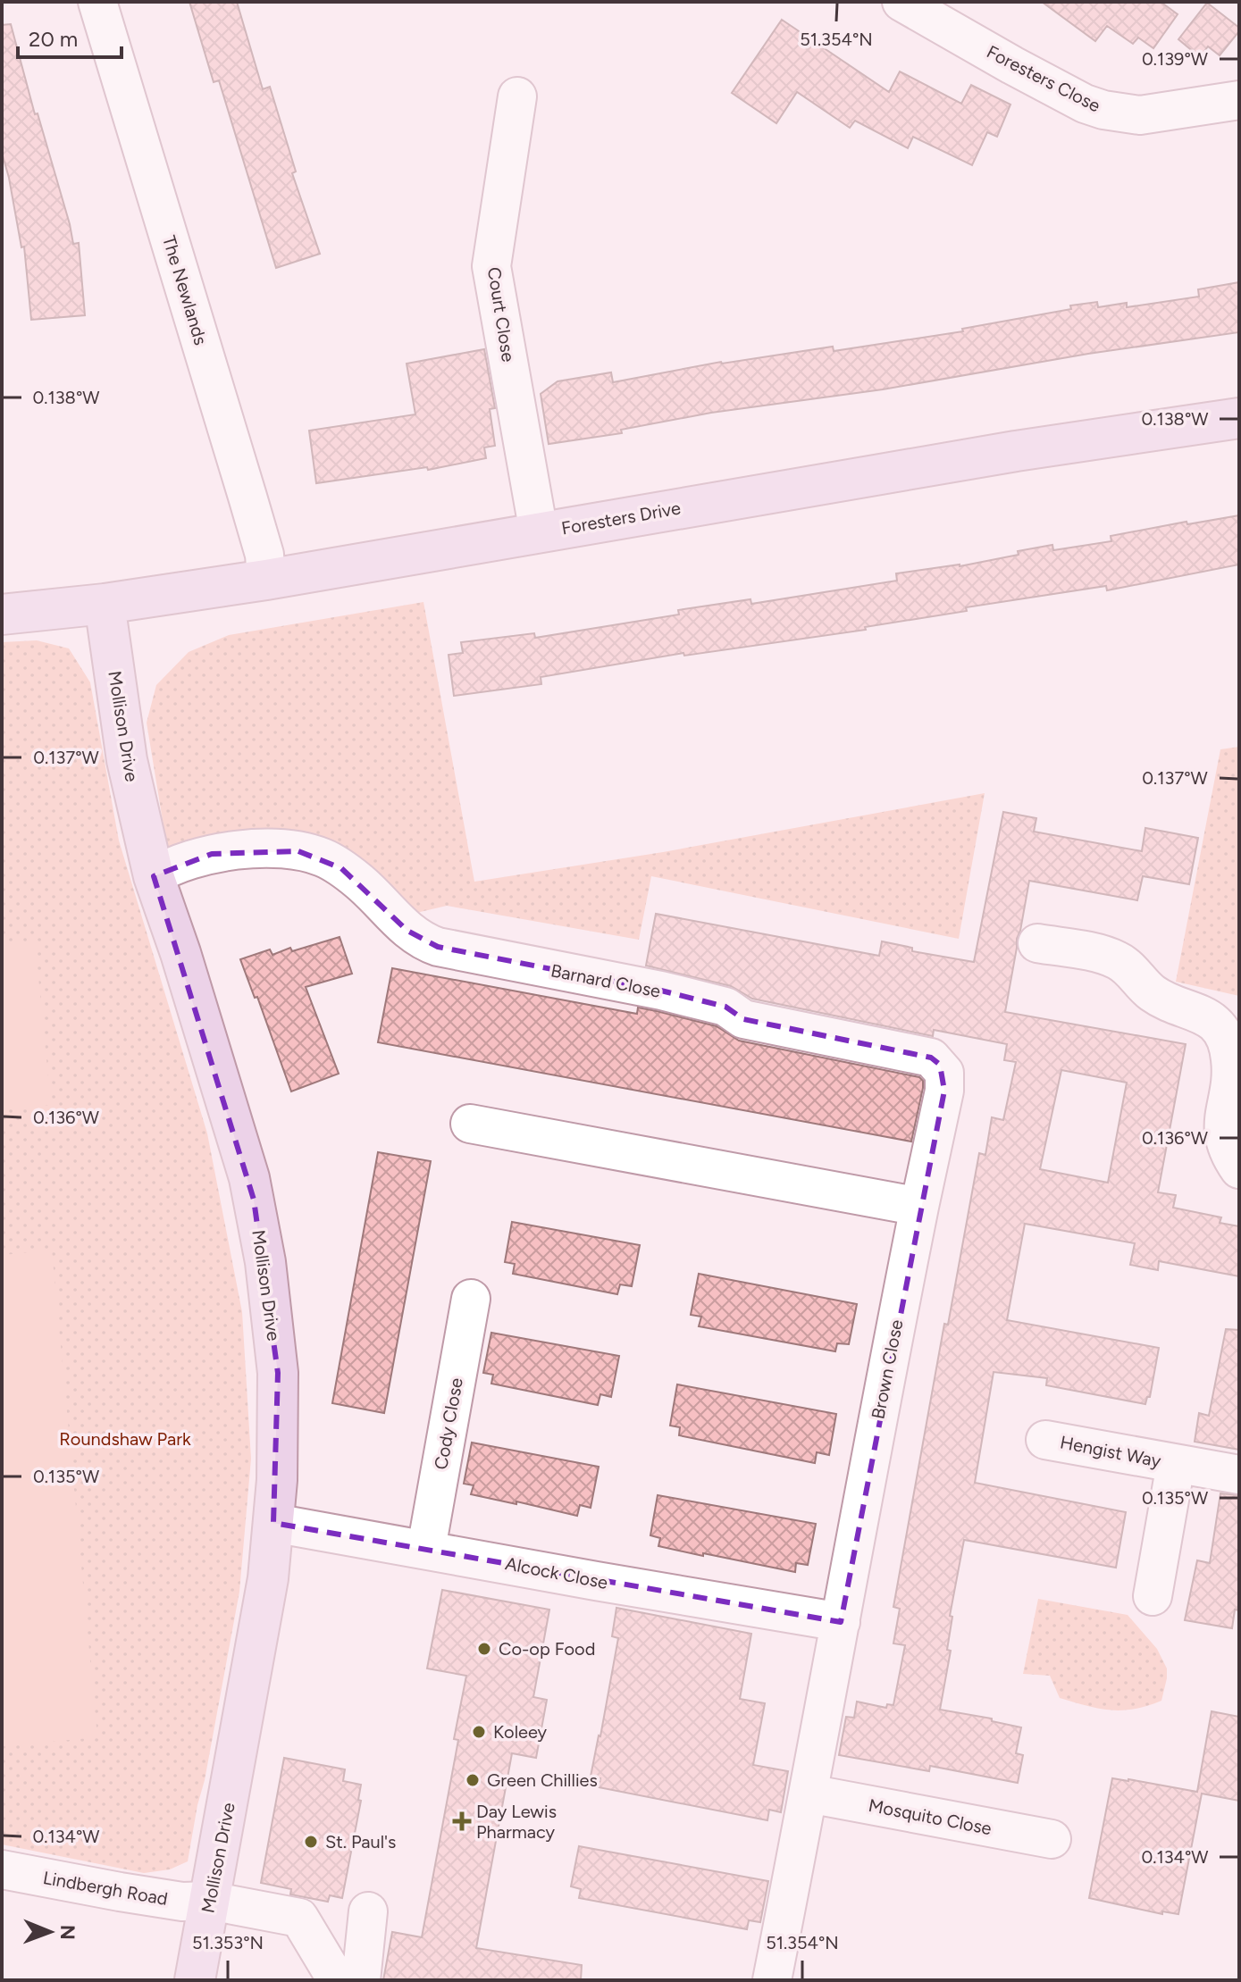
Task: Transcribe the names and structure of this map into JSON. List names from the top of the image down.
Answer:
{
  "streets": {
    "main road": ["Foresters Drive", "Mollison Drive"],
    "street": [
      "Foresters Close",
      "The Newlands",
      "Court Close",
      "Barnard Close",
      "Brown Close",
      "Cody Close",
      "Hengist Way",
      "Alcock Close",
      "Mosquito Close",
      "Lindbergh Road"
    ]
  },
  "crossings": [
    ["The Newlands", "Foresters Drive"],
    ["Court Close", "Foresters Drive"],
    ["Foresters Drive", "Mollison Drive"],
    ["Mollison Drive", "Barnard Close"],
    ["Mollison Drive", "Alcock Close"],
    ["Mollison Drive", "Lindbergh Road"],
    ["Barnard Close", "Brown Close"],
    ["Brown Close", "Alcock Close"],
    ["Brown Close", "Mosquito Close"],
    ["Cody Close", "Alcock Close"]
  ],
  "parks": ["Roundshaw Park"],
  "places": {
    "other": [
      "Co-op Food",
      "Koleey",
      "Green Chillies",
      "St. Paul's"
    ],
    "health": ["Day Lewis Pharmacy"]
  },
  "scale_bar": "20 m",
  "north": "right",
  "coordinates": [
    "51.354°N",
    "0.139°W",
    "0.138°W",
    "0.137°W",
    "0.136°W",
    "0.135°W",
    "0.134°W",
    "51.353°N"
  ]
}
